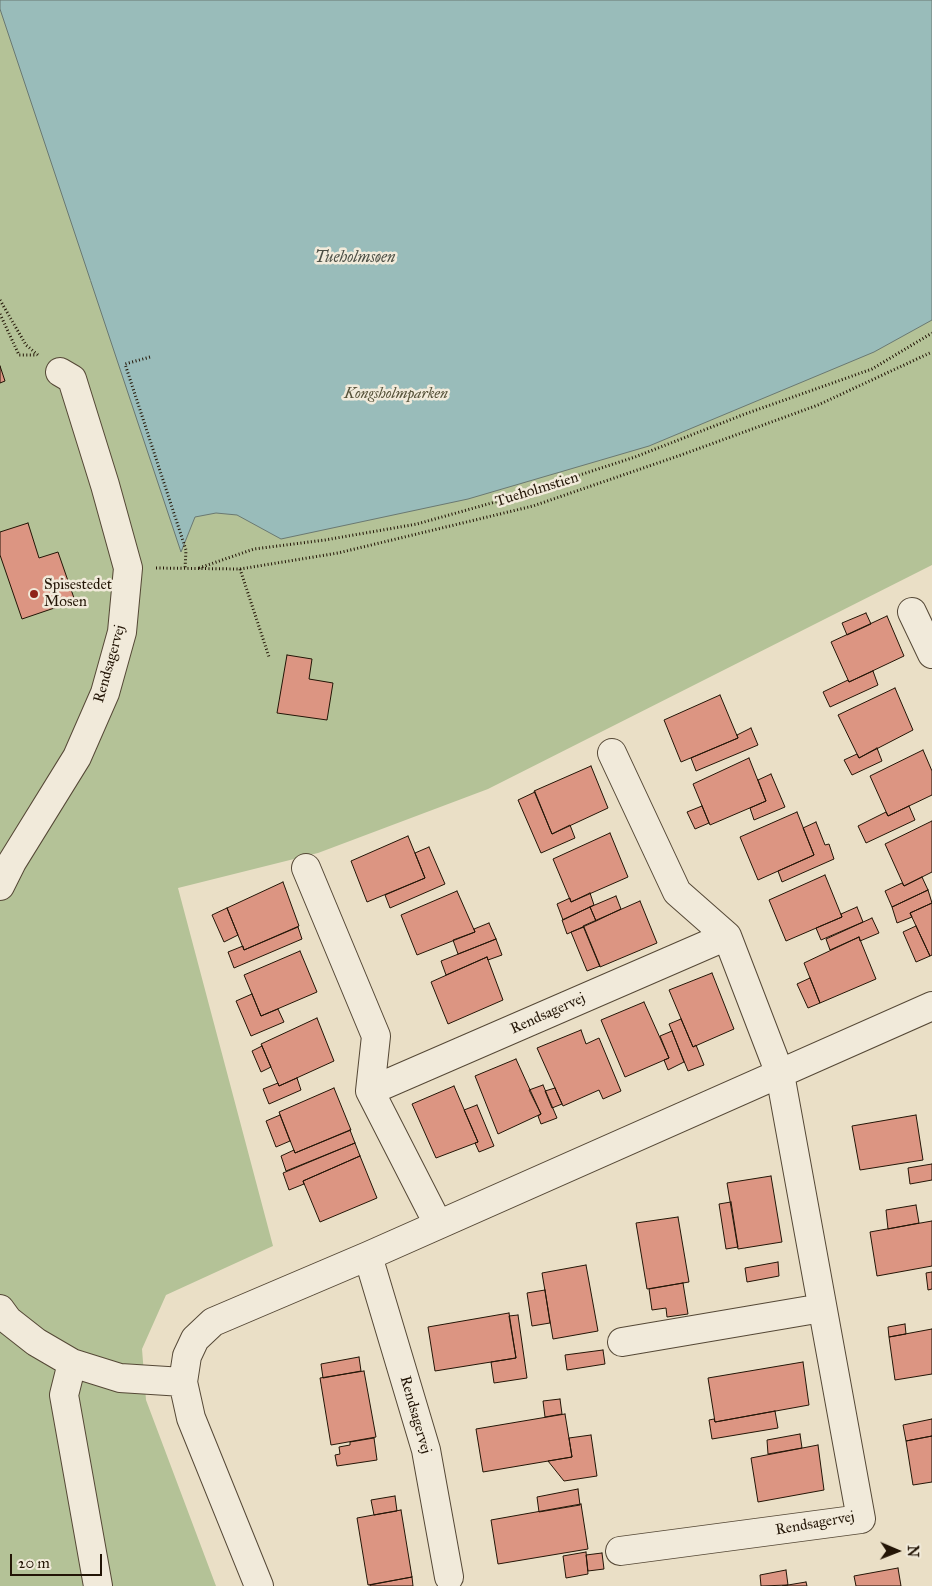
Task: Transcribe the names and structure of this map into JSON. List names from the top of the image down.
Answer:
{
  "streets": {
    "street": ["Rendsagervej"],
    "path": ["Tueholmstien"]
  },
  "crossings": [
    ["Tueholmstien", "Rendsagervej"]
  ],
  "water": ["Tueholmsøen"],
  "parks": ["Kongsholmparken"],
  "places": ["Spisestedet Mosen"],
  "scale_bar": "20 m",
  "north": "right"
}
